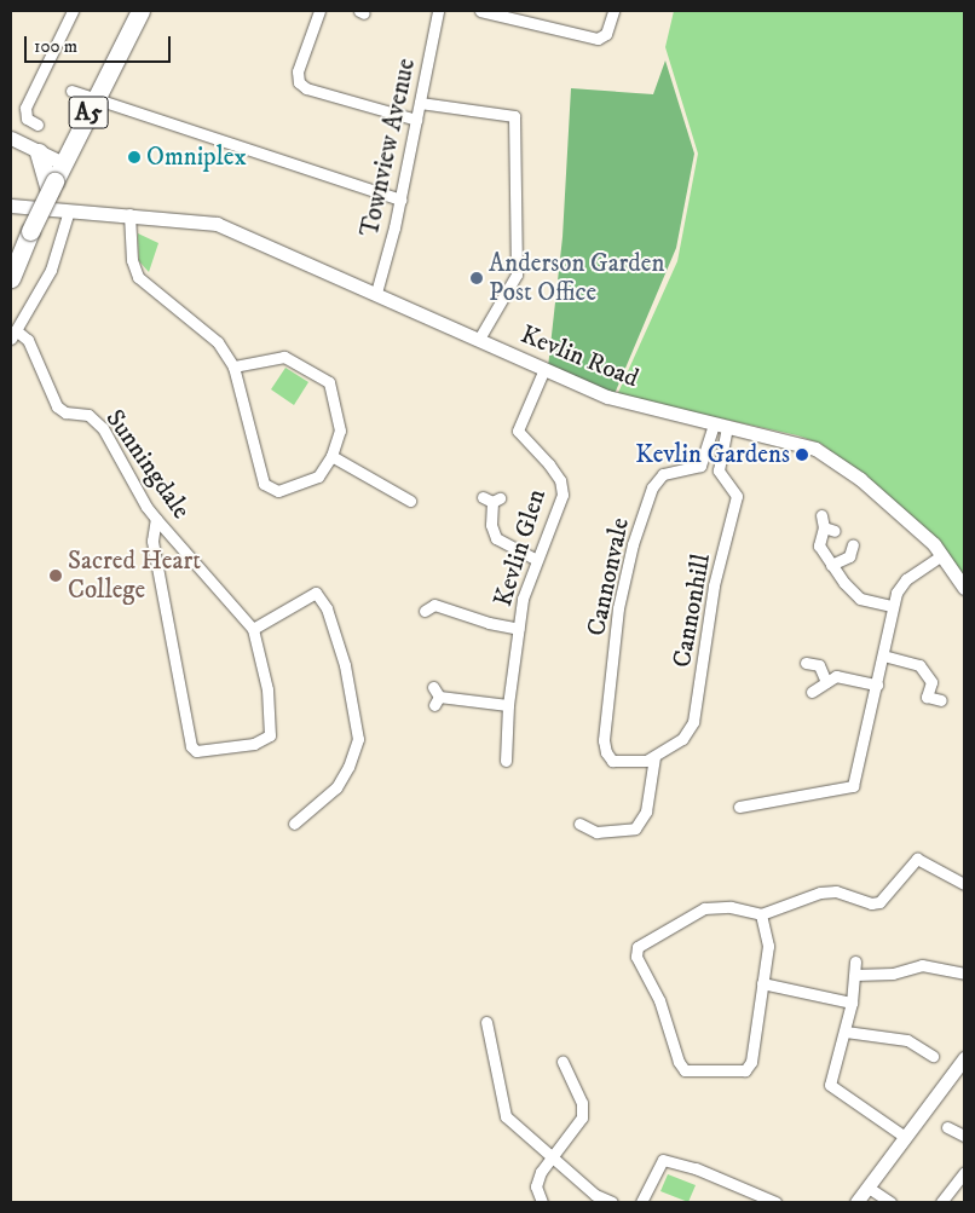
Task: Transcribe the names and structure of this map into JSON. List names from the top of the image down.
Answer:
{
  "streets": {
    "highway": ["A5"],
    "street": [
      "Townview Avenue",
      "Kevlin Road",
      "Sunningdale",
      "Kevlin Glen",
      "Cannonvale",
      "Cannonhill"
    ]
  },
  "crossings": [
    ["Townview Avenue", "Kevlin Road"],
    ["Kevlin Road", "Kevlin Glen"],
    ["Kevlin Road", "Cannonvale"],
    ["Kevlin Road", "Cannonhill"],
    ["Cannonvale", "Cannonhill"]
  ],
  "places": [
    "Omniplex",
    "Anderson Garden Post Office",
    "Kevlin Gardens",
    "Sacred Heart College"
  ],
  "scale_bar": "100 m"
}
